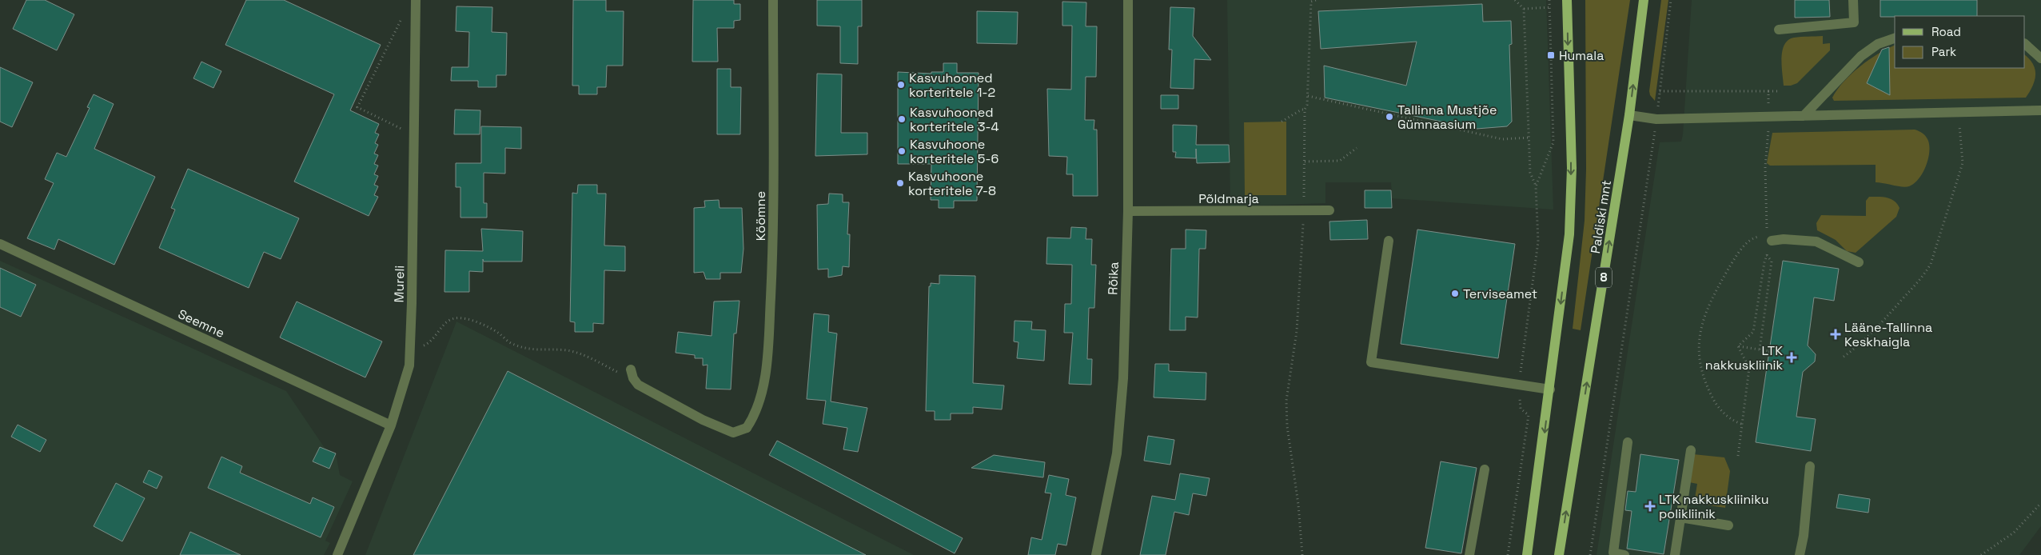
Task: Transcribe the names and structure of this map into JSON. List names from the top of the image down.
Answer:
{
  "streets": {
    "main road": ["Paldiski mnt", "8"],
    "street": [
      "Põldmarja",
      "Köömne",
      "Rõika",
      "Mureli",
      "Seemne"
    ]
  },
  "crossings": [
    ["Põldmarja", "Rõika"],
    ["Mureli", "Seemne"]
  ],
  "places": {
    "transit": ["Humala"],
    "other": [
      "Kasvuhooned korteritele 1-2",
      "Tallinna Mustjõe Gümnaasium",
      "Kasvuhooned korteritele 3-4",
      "Kasvuhoone korteritele 5-6",
      "Kasvuhoone korteritele 7-8",
      "Terviseamet"
    ],
    "health": ["Lääne-Tallinna Keskhaigla", "LTK nakkuskliinik", "LTK nakkuskliiniku polikliinik"]
  },
  "legend": ["Road", "Park"]
}
